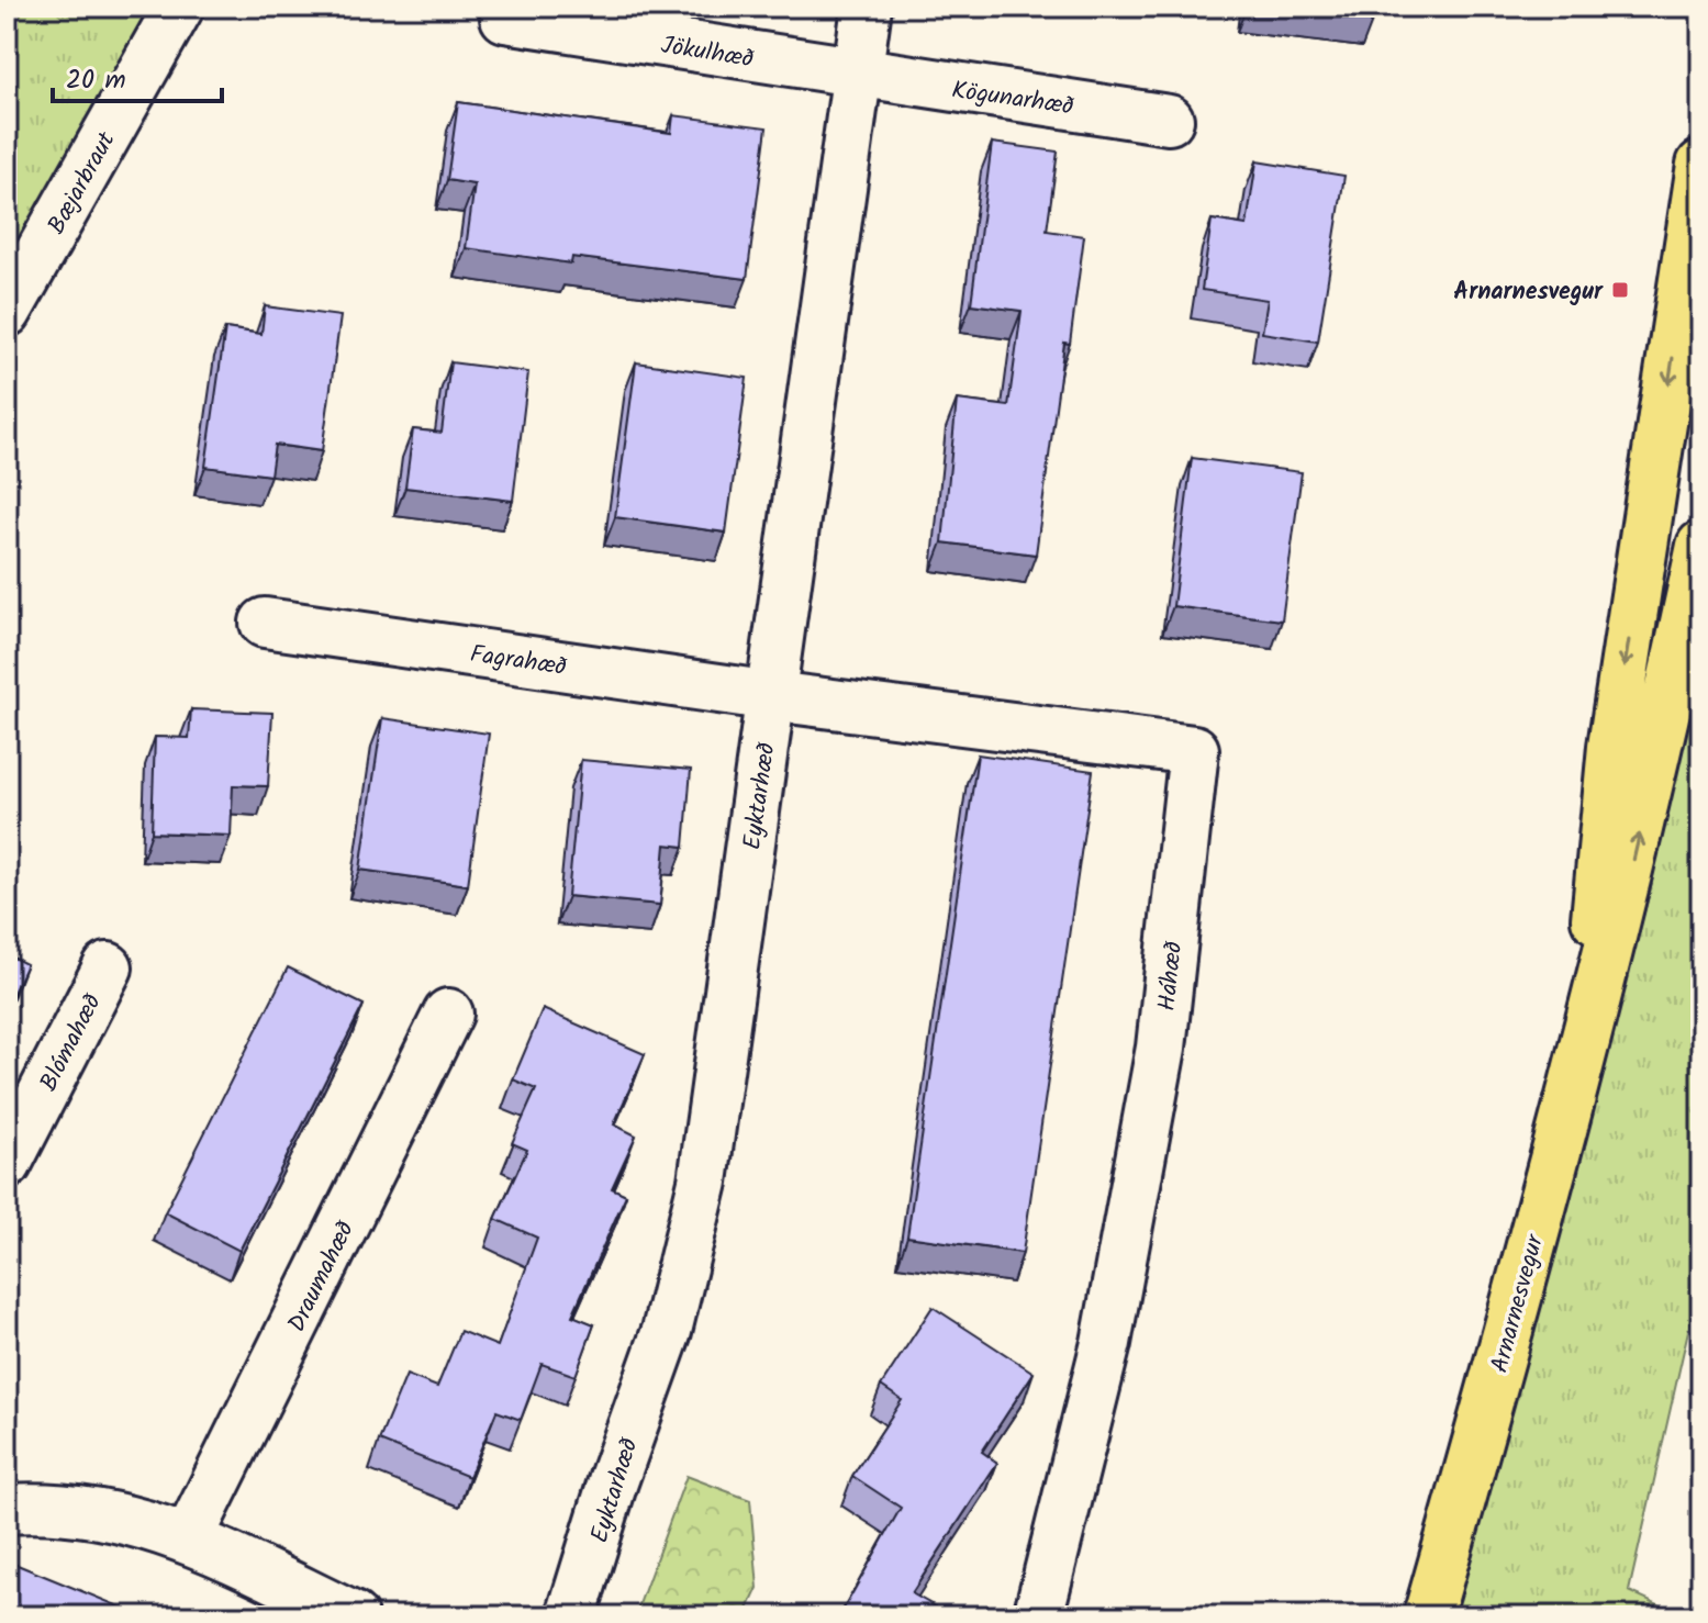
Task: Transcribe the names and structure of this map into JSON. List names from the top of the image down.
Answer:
{
  "streets": {
    "main road": ["Arnarnesvegur"],
    "street": [
      "Jökulhæð",
      "Kögunarhæð",
      "Bæjarbraut",
      "Fagrahæð",
      "Eyktarhæð",
      "Háhæð",
      "Blómahæð",
      "Draumahæð"
    ]
  },
  "crossings": [
    ["Jökulhæð", "Kögunarhæð"],
    ["Jökulhæð", "Eyktarhæð"],
    ["Kögunarhæð", "Eyktarhæð"],
    ["Fagrahæð", "Eyktarhæð"],
    ["Fagrahæð", "Háhæð"],
    ["Eyktarhæð", "Háhæð"]
  ],
  "places": {
    "transit": ["Arnarnesvegur"]
  },
  "scale_bar": "20 m"
}
